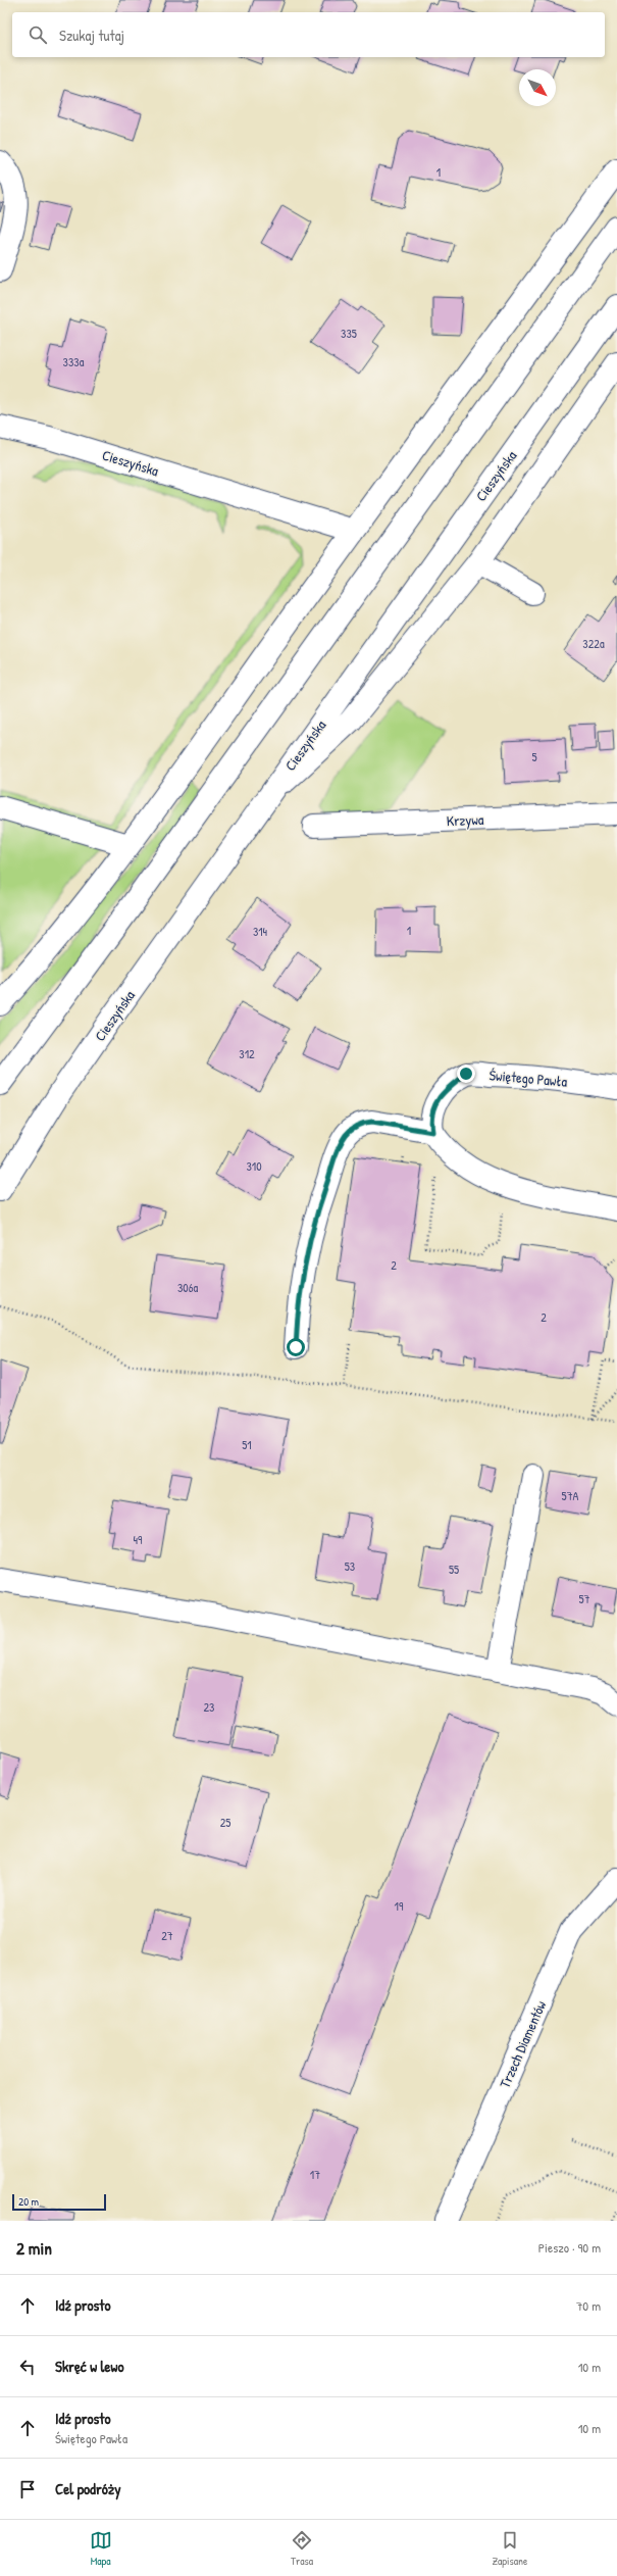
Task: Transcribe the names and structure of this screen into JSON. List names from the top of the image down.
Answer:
{
  "streets": {
    "main road": [
      "Cieszyńska",
      "Krzywa",
      "Świętego Pawła",
      "Trzech Diamentów"
    ]
  },
  "house_numbers": [
    "1",
    "335",
    "333a",
    "322a",
    "5",
    "1",
    "314",
    "312",
    "310",
    "2",
    "306a",
    "2",
    "51",
    "57A",
    "49",
    "53",
    "55",
    "57",
    "23",
    "25",
    "19",
    "27",
    "17"
  ],
  "scale_bar": "20 m",
  "north": "bottom right",
  "page": {
    "search": "Szukaj tutaj",
    "scale": "20 m",
    "heading": ["2 min", "Pieszo · 90 m"],
    "list": [
      ["Idź prosto", "70 m"],
      ["Skręć w lewo", "10 m"],
      ["Idź prosto", "Świętego Pawła", "10 m"],
      "Cel podróży"
    ],
    "nav": ["Mapa", "Trasa", "Zapisane"]
  }
}
